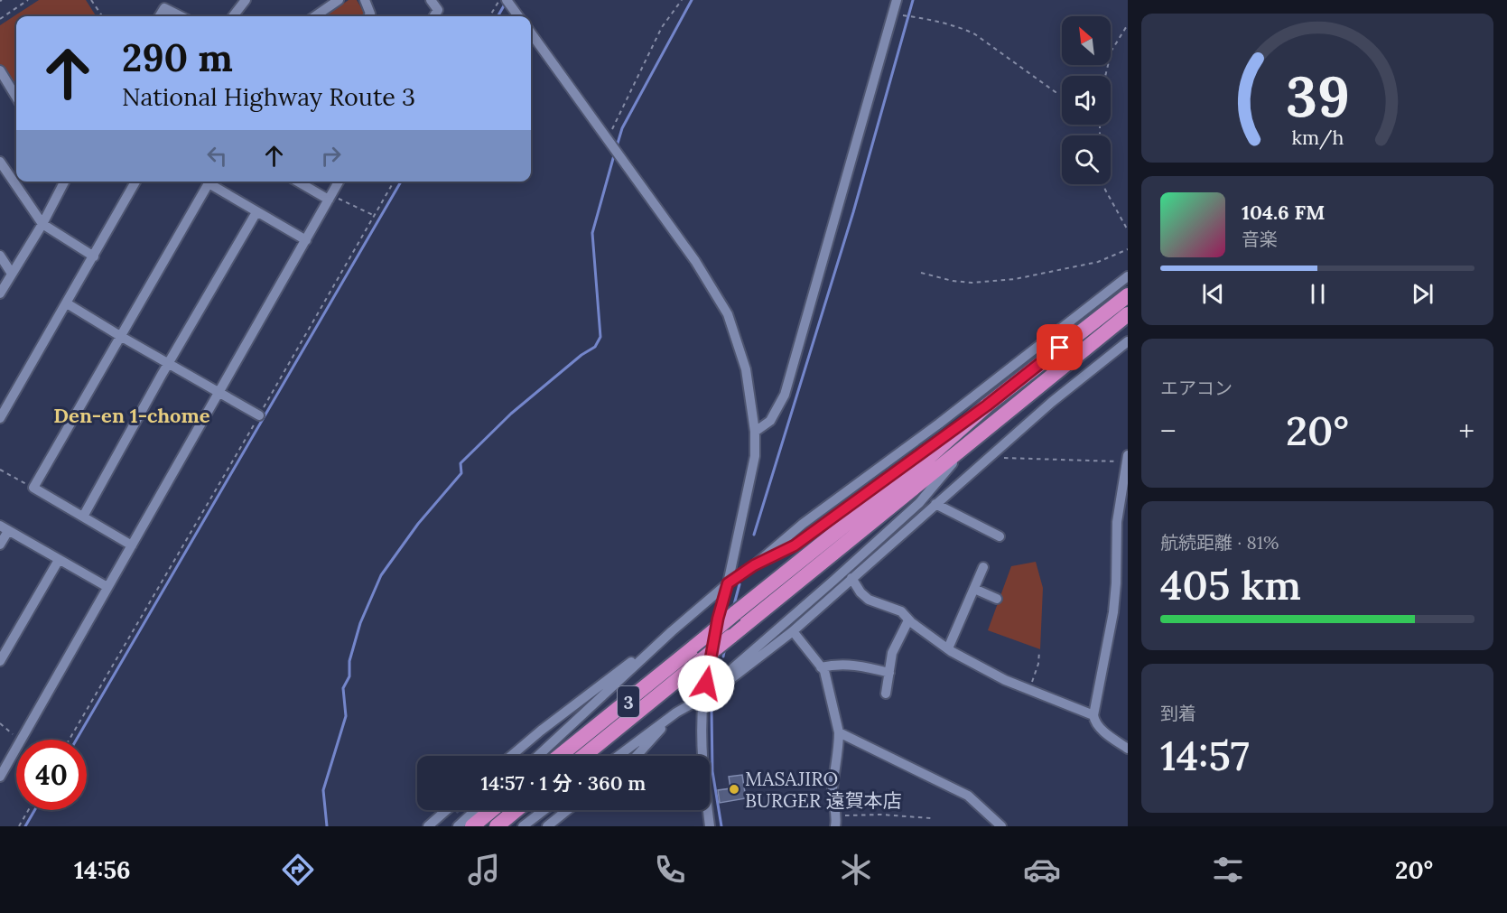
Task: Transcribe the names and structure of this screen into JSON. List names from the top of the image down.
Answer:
{
  "streets": {
    "highway": ["3"]
  },
  "districts": ["Den-en 1-chome"],
  "places": ["MASAJIRO BURGER 遠賀本店"],
  "north": "top left",
  "page": {
    "turn": ["290 m", "National Highway Route 3"],
    "song": ["104.6 FM", "音楽"],
    "tile": [
      "エアコン",
      ["航続距離 · 81%", "405 km"],
      ["到着", "14:57"]
    ],
    "heat": ["−", "20°", "+"],
    "limit": "40",
    "trip": "14:57 · 1 分 · 360 m",
    "tabs": ["14:56", "20°"],
    "gauge": ["39", "km/h"]
  }
}
